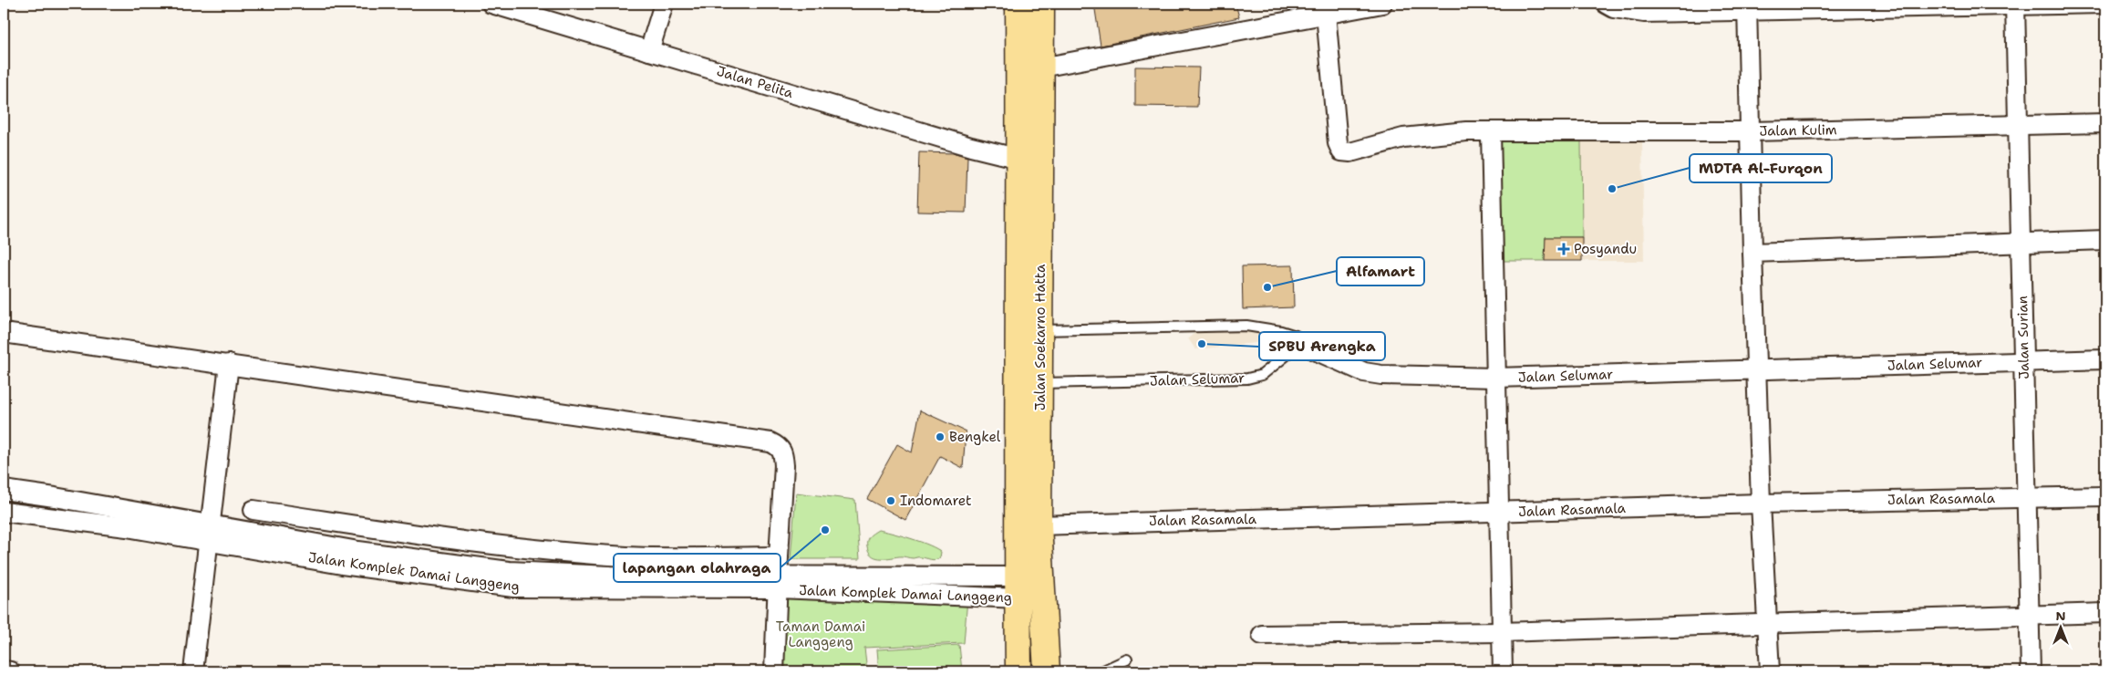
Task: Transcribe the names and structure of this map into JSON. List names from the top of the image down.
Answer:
{
  "streets": {
    "main road": ["Jalan Soekarno Hatta"],
    "street": [
      "Jalan Pelita",
      "Jalan Kulim",
      "Jalan Surian",
      "Jalan Selumar",
      "Jalan Rasamala",
      "Jalan Komplek Damai Langgeng"
    ]
  },
  "crossings": [
    ["Jalan Pelita", "Jalan Soekarno Hatta"],
    ["Jalan Kulim", "Jalan Surian"],
    ["Jalan Soekarno Hatta", "Jalan Selumar"],
    ["Jalan Soekarno Hatta", "Jalan Rasamala"],
    ["Jalan Soekarno Hatta", "Jalan Komplek Damai Langgeng"],
    ["Jalan Surian", "Jalan Selumar"],
    ["Jalan Surian", "Jalan Rasamala"]
  ],
  "parks": ["Taman Damai Langgeng"],
  "places": {
    "other": [
      "MDTA Al-Furqon",
      "Alfamart",
      "SPBU Arengka",
      "Bengkel",
      "Indomaret",
      "lapangan olahraga"
    ],
    "health": ["Posyandu"]
  },
  "north": "top"
}
